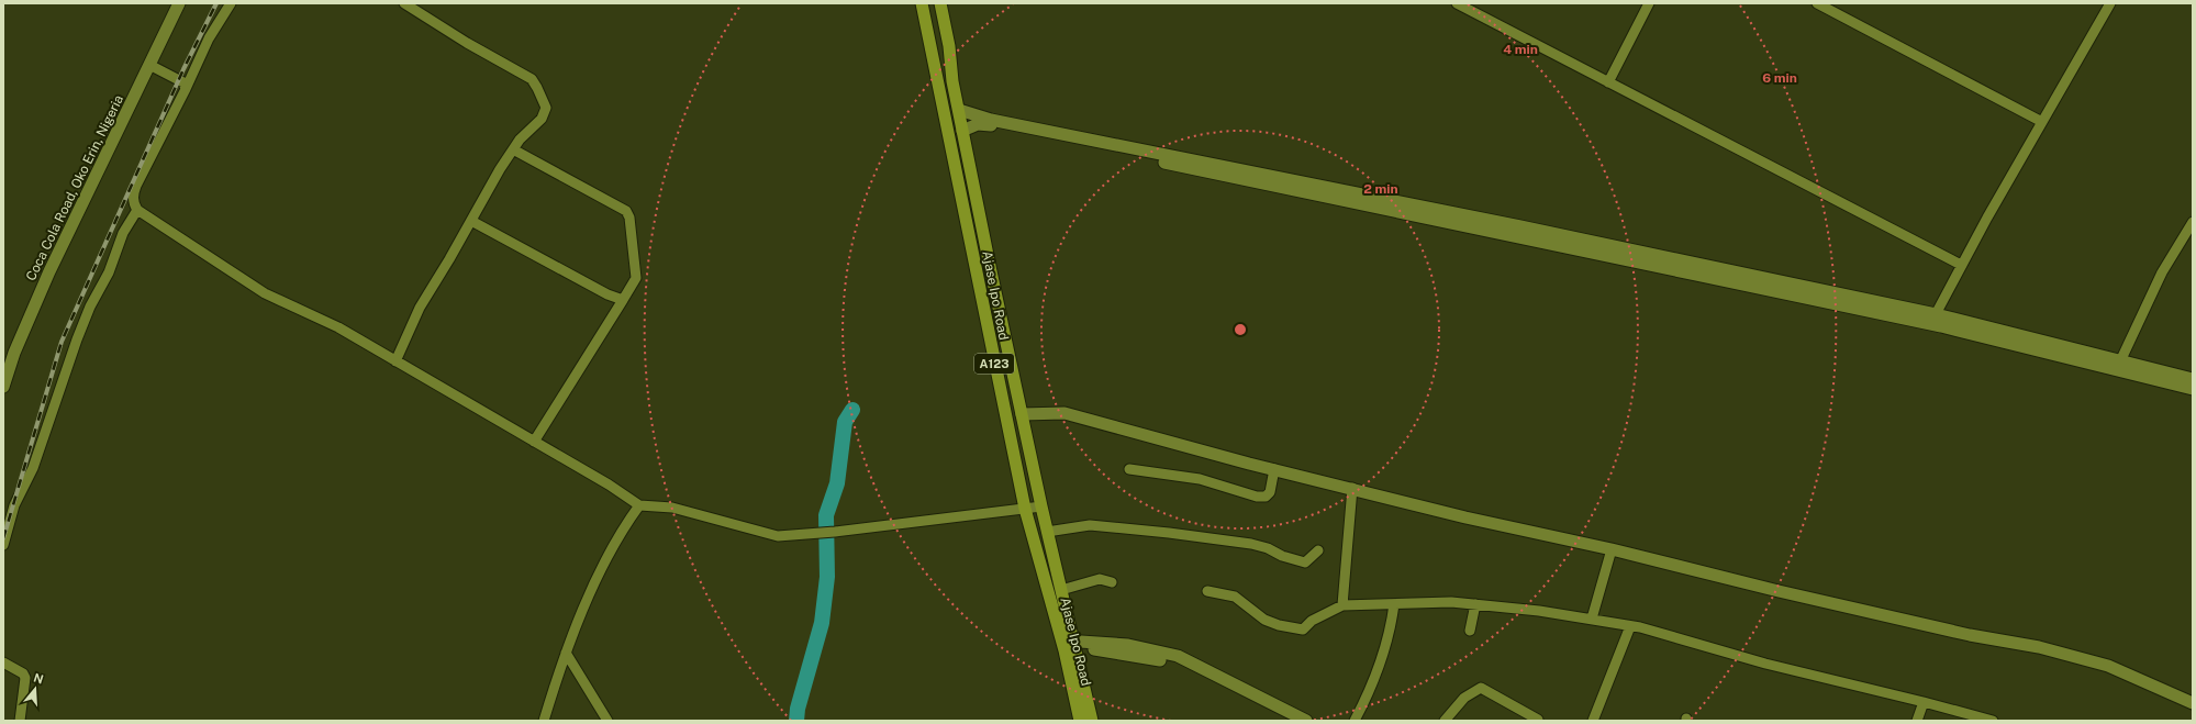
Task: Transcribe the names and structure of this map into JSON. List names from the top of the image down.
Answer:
{
  "streets": {
    "highway": ["Ajase Ipo Road", "A123"],
    "street": ["Coca Cola Road, Oko Erin, Nigeria"]
  },
  "north": "top",
  "rings": ["4 min", "6 min", "2 min"]
}
